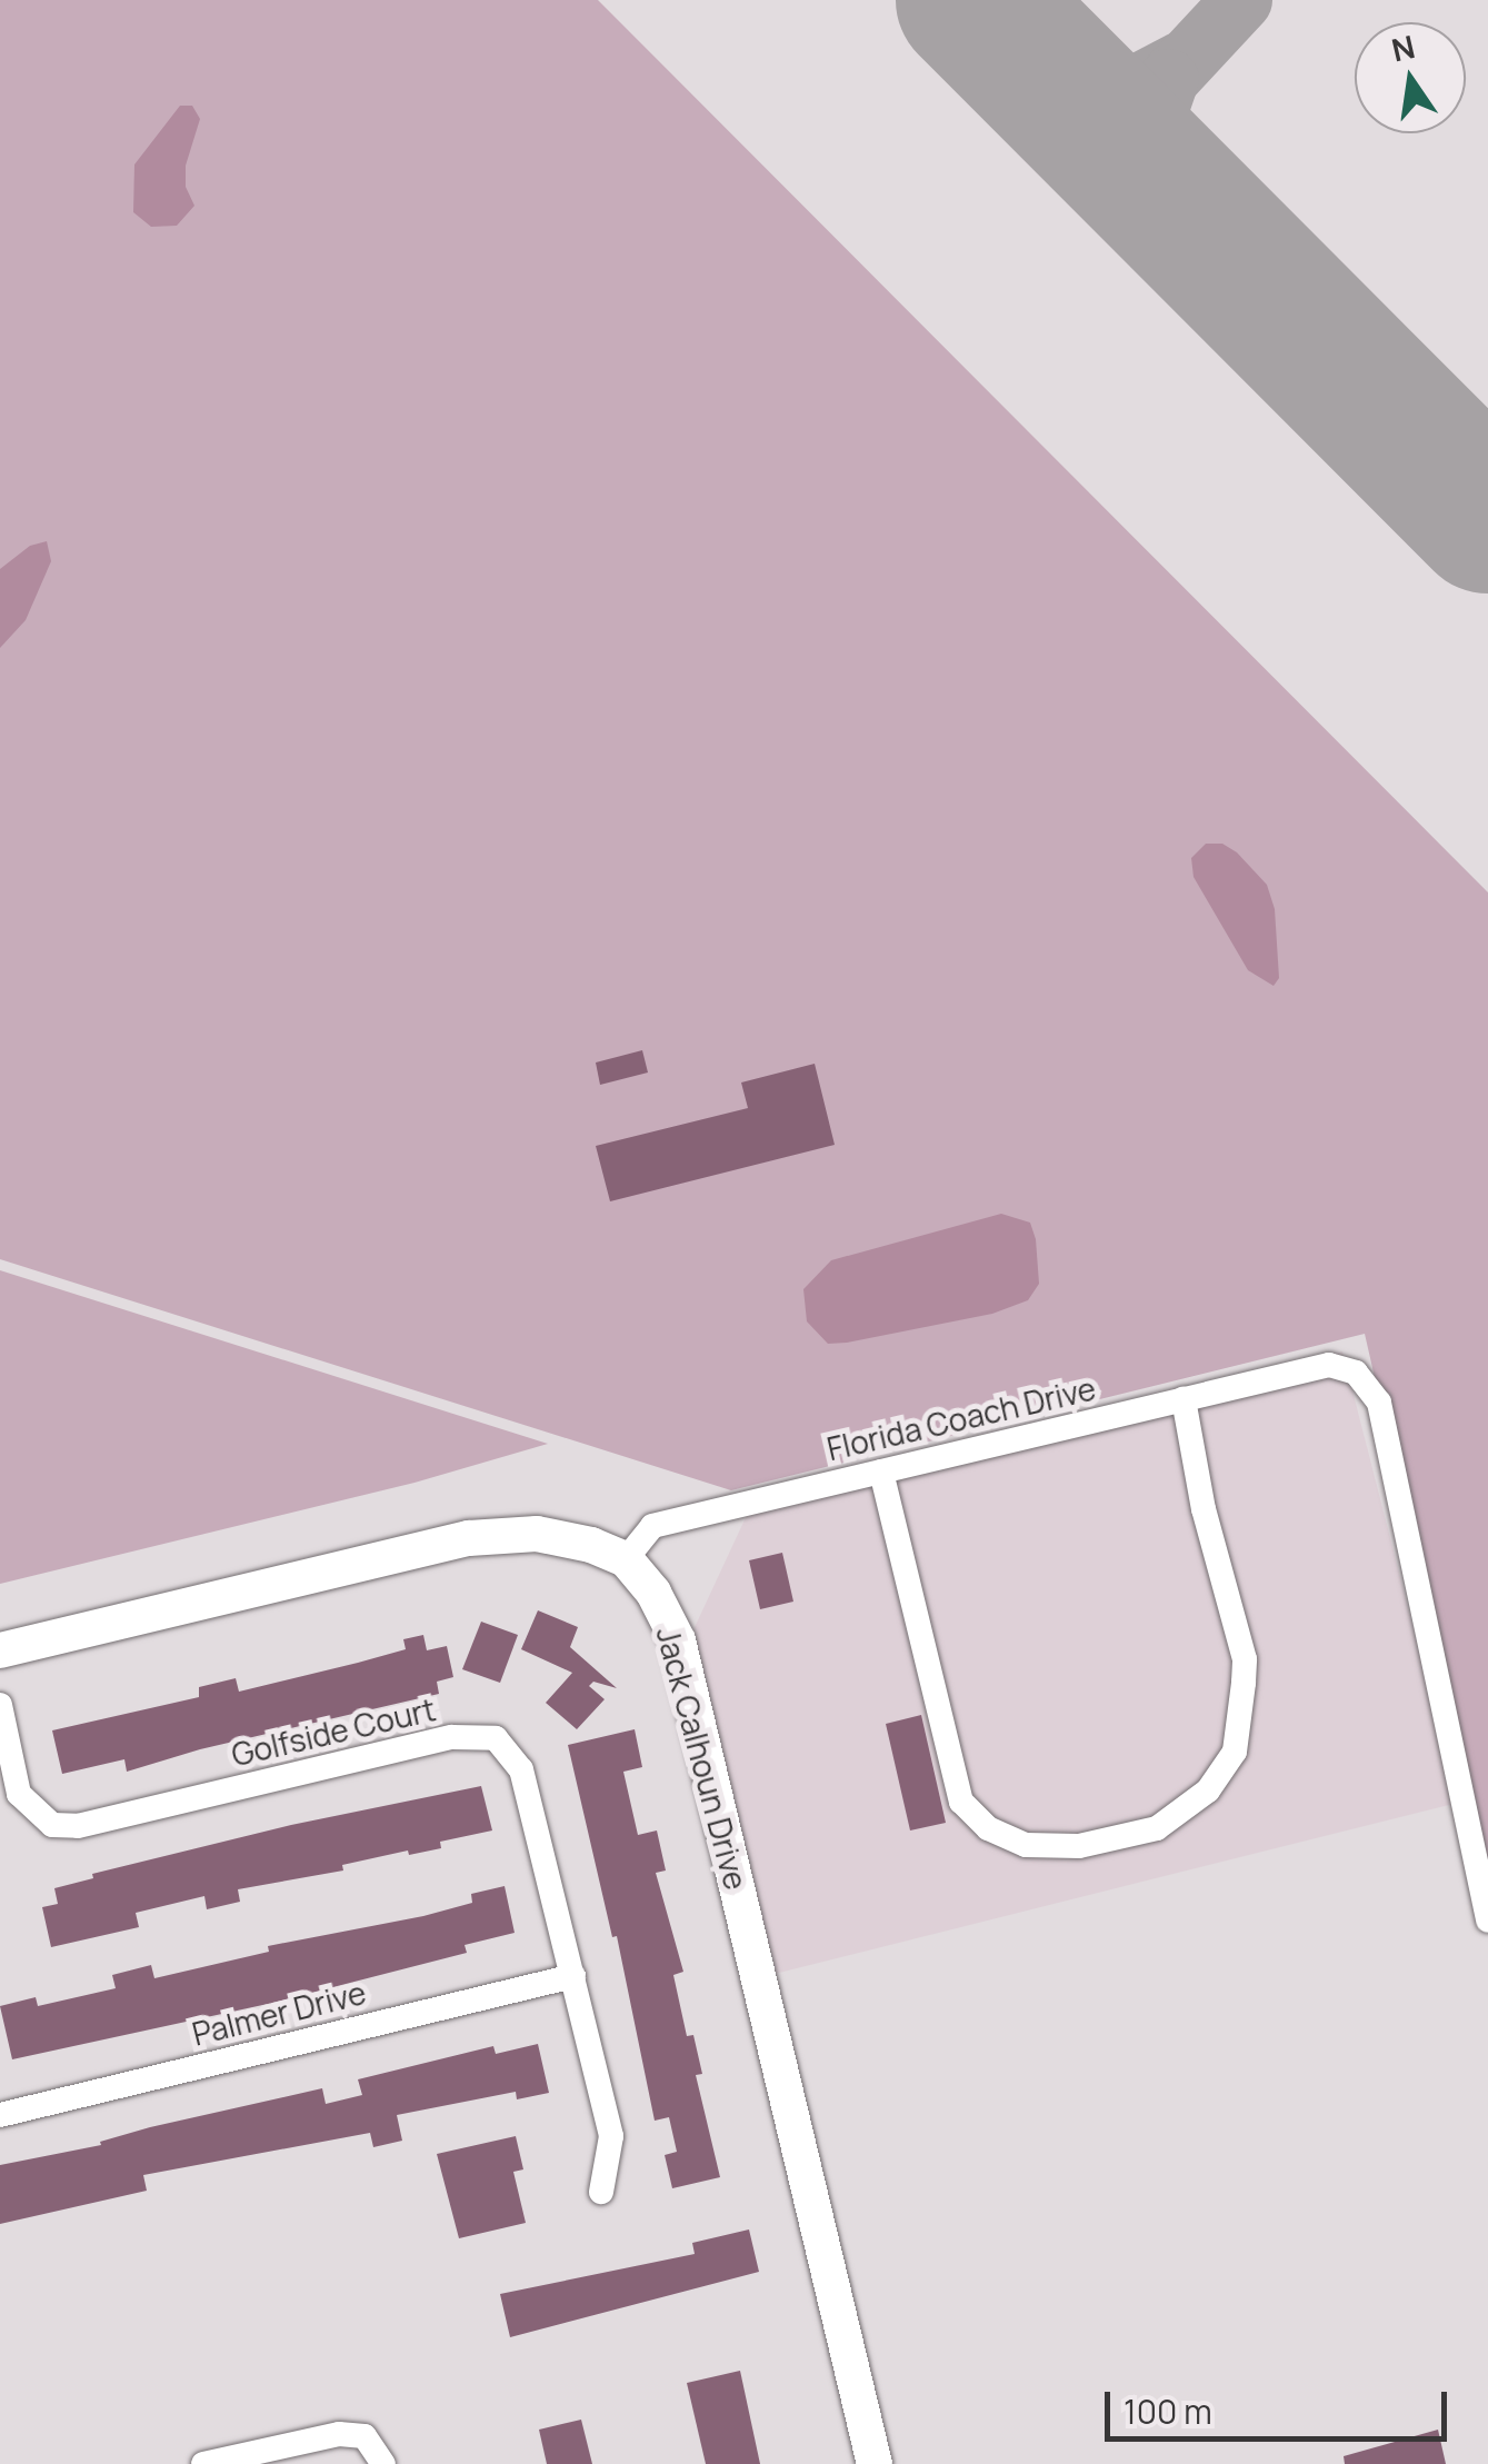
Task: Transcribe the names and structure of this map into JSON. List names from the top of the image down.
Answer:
{
  "streets": {
    "street": [
      "Florida Coach Drive",
      "Golfside Court",
      "Jack Calhoun Drive",
      "Palmer Drive"
    ]
  },
  "crossings": [
    ["Florida Coach Drive", "Jack Calhoun Drive"],
    ["Golfside Court", "Palmer Drive"]
  ],
  "scale_bar": "100 m",
  "north": "top"
}
